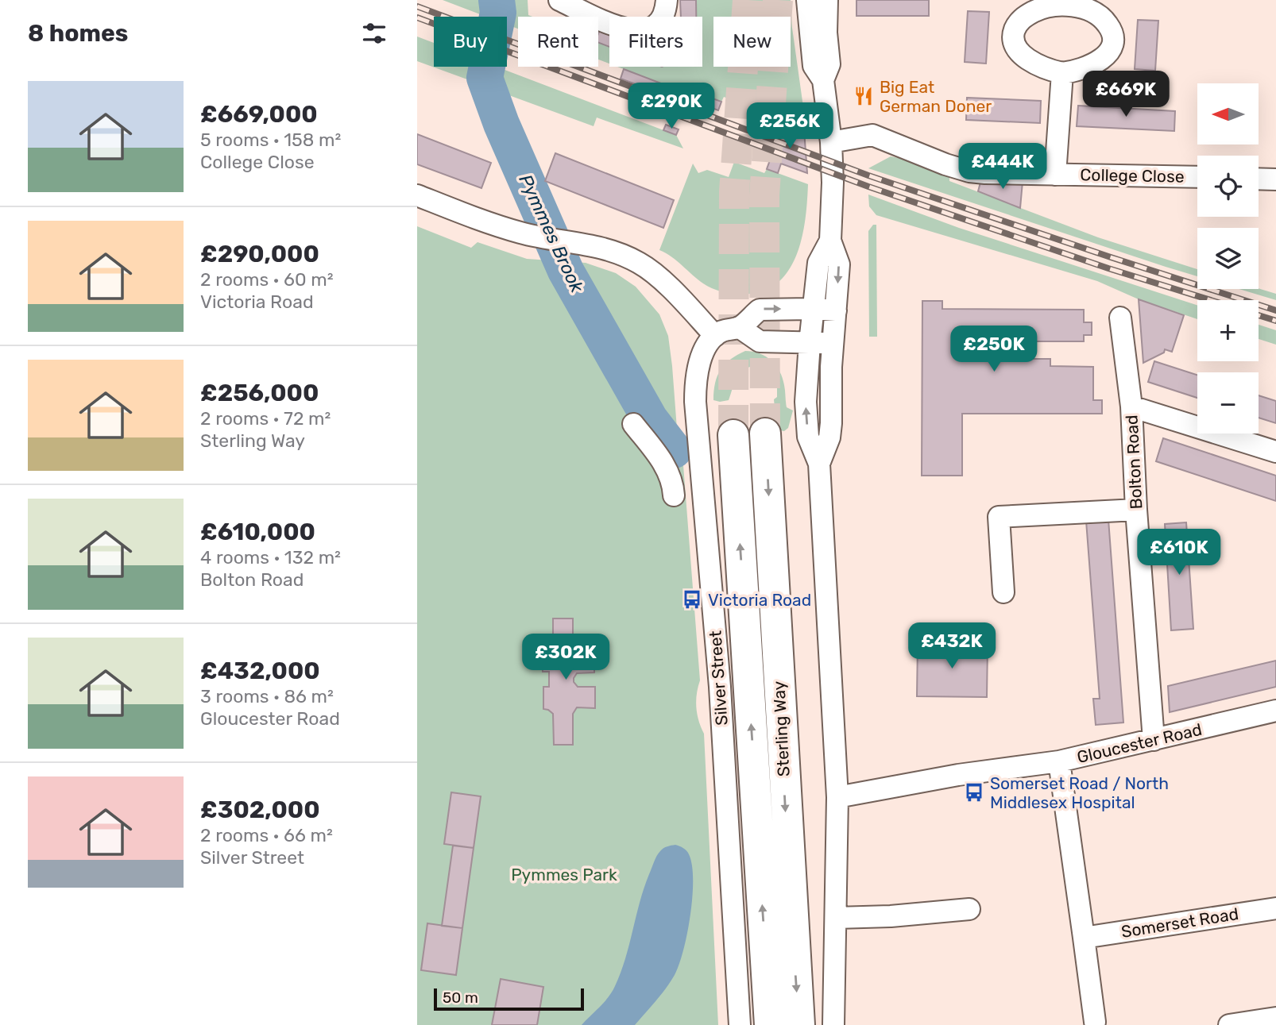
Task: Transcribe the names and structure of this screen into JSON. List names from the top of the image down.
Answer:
{
  "streets": {
    "highway": ["Sterling Way"],
    "street": [
      "College Close",
      "Bolton Road",
      "Silver Street",
      "Gloucester Road",
      "Somerset Road"
    ]
  },
  "crossings": [
    ["Bolton Road", "Gloucester Road"]
  ],
  "water": ["Pymmes Brook"],
  "parks": ["Pymmes Park"],
  "places": {
    "restaurant": ["Big Eat German Doner"],
    "bus stop": ["Victoria Road", "Somerset Road / North Middlesex Hospital"]
  },
  "scale_bar": "50 m",
  "north": "left",
  "page": {
    "heading": "8 homes",
    "chip": [
      "Buy",
      "Rent",
      "Filters",
      "New"
    ],
    "list": [
      {
        "name": "£669,000",
        "note": "5 rooms · 158 m² · College Close"
      },
      {
        "name": "£290,000",
        "note": "2 rooms · 60 m² · Victoria Road"
      },
      {
        "name": "£256,000",
        "note": "2 rooms · 72 m² · Sterling Way"
      },
      {
        "name": "£610,000",
        "note": "4 rooms · 132 m² · Bolton Road"
      },
      {
        "name": "£432,000",
        "note": "3 rooms · 86 m² · Gloucester Road"
      },
      {
        "name": "£302,000",
        "note": "2 rooms · 66 m² · Silver Street"
      }
    ],
    "price": [
      "£669K",
      "£290K",
      "£256K",
      "£444K",
      "£250K",
      "£610K",
      "£432K",
      "£302K"
    ],
    "map_buttons": ["+", "−"],
    "scale": "50 m"
  }
}
